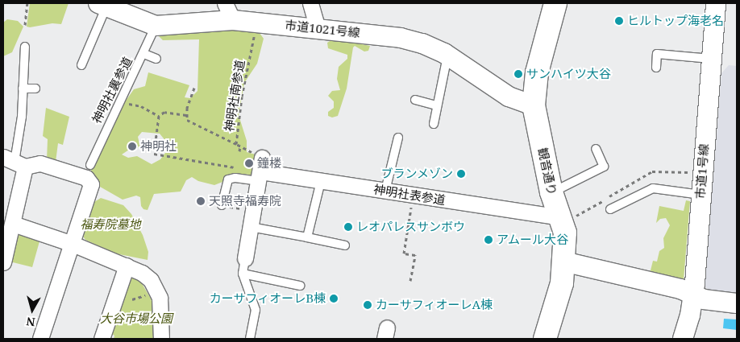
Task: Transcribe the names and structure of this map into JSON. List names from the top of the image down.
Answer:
{
  "streets": {
    "main road": ["観音通り"],
    "street": ["市道1021号線", "市道1号線", "神明社表参道"],
    "lane": ["神明社裏参道"],
    "path": ["神明社南参道"]
  },
  "crossings": [
    ["市道1021号線", "神明社裏参道"],
    ["市道1021号線", "神明社南参道"],
    ["市道1021号線", "観音通り"],
    ["神明社南参道", "神明社表参道"],
    ["観音通り", "神明社表参道"]
  ],
  "parks": ["福寿院墓地", "大谷市場公園"],
  "places": [
    "ヒルトップ海老名",
    "サンハイツ大谷",
    "神明社",
    "鐘楼",
    "ブランメゾン",
    "天照寺福寿院",
    "レオパレスサンボウ",
    "アムール大谷",
    "カーサフィオーレB棟",
    "カーサフィオーレA棟"
  ],
  "north": "bottom"
}
